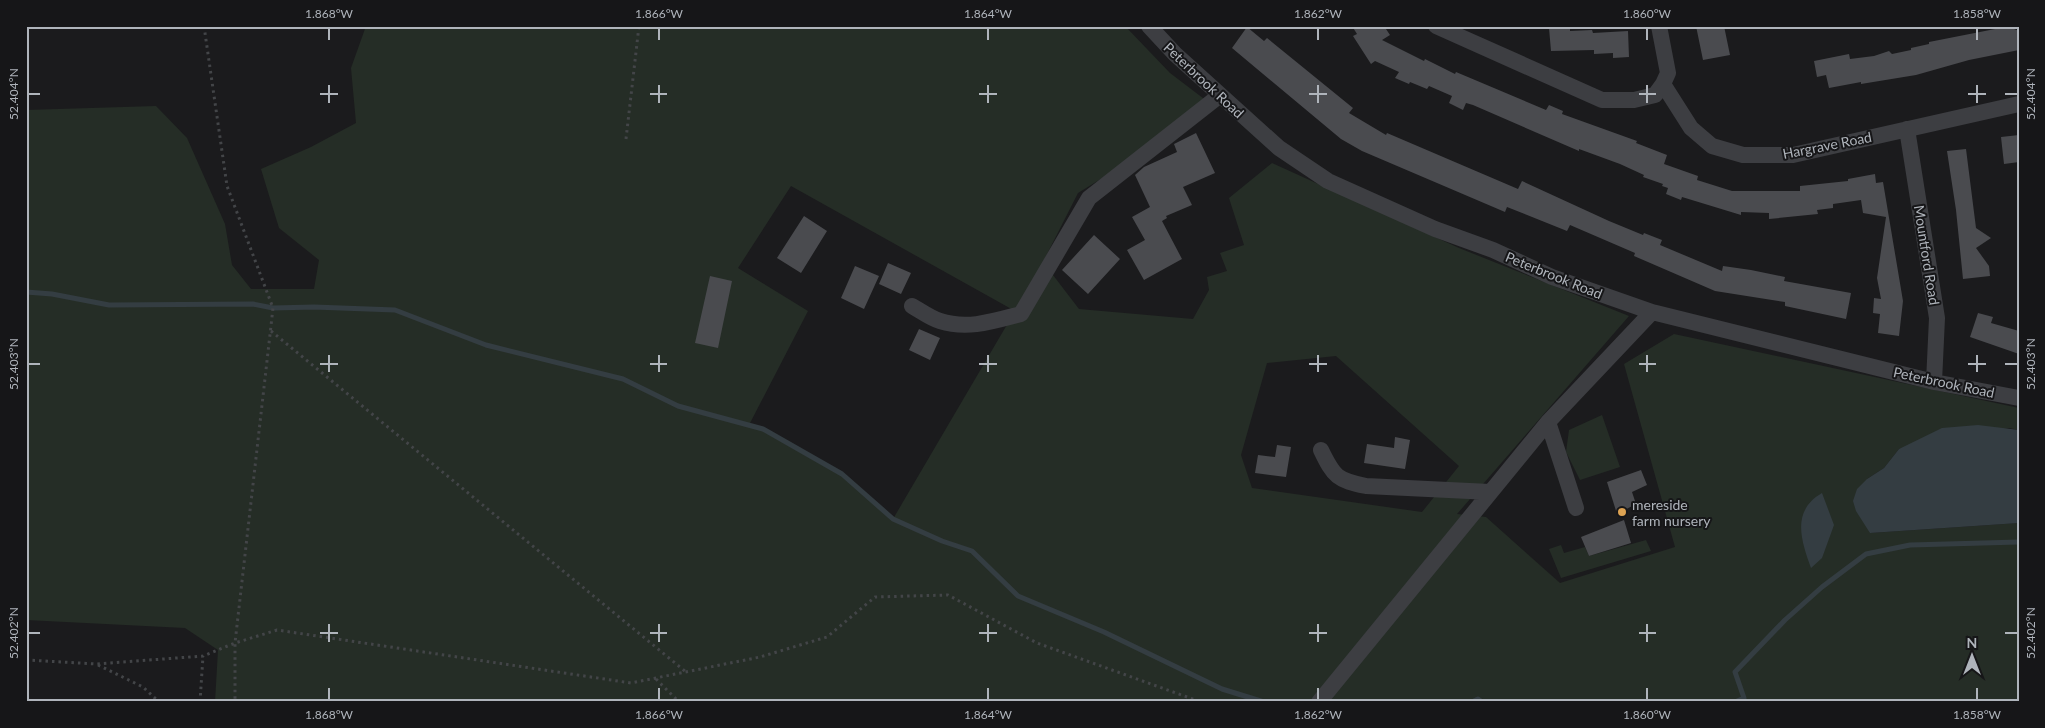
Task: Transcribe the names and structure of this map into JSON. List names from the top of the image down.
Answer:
{
  "streets": {
    "street": ["Peterbrook Road", "Hargrave Road", "Mountford Road"]
  },
  "crossings": [
    ["Peterbrook Road", "Mountford Road"],
    ["Hargrave Road", "Mountford Road"]
  ],
  "places": ["mereside farm nursery"],
  "north": "top",
  "coordinates": [
    "1.868°W",
    "1.866°W",
    "1.864°W",
    "1.862°W",
    "1.860°W",
    "1.858°W",
    "52.404°N",
    "52.403°N",
    "52.402°N"
  ]
}
